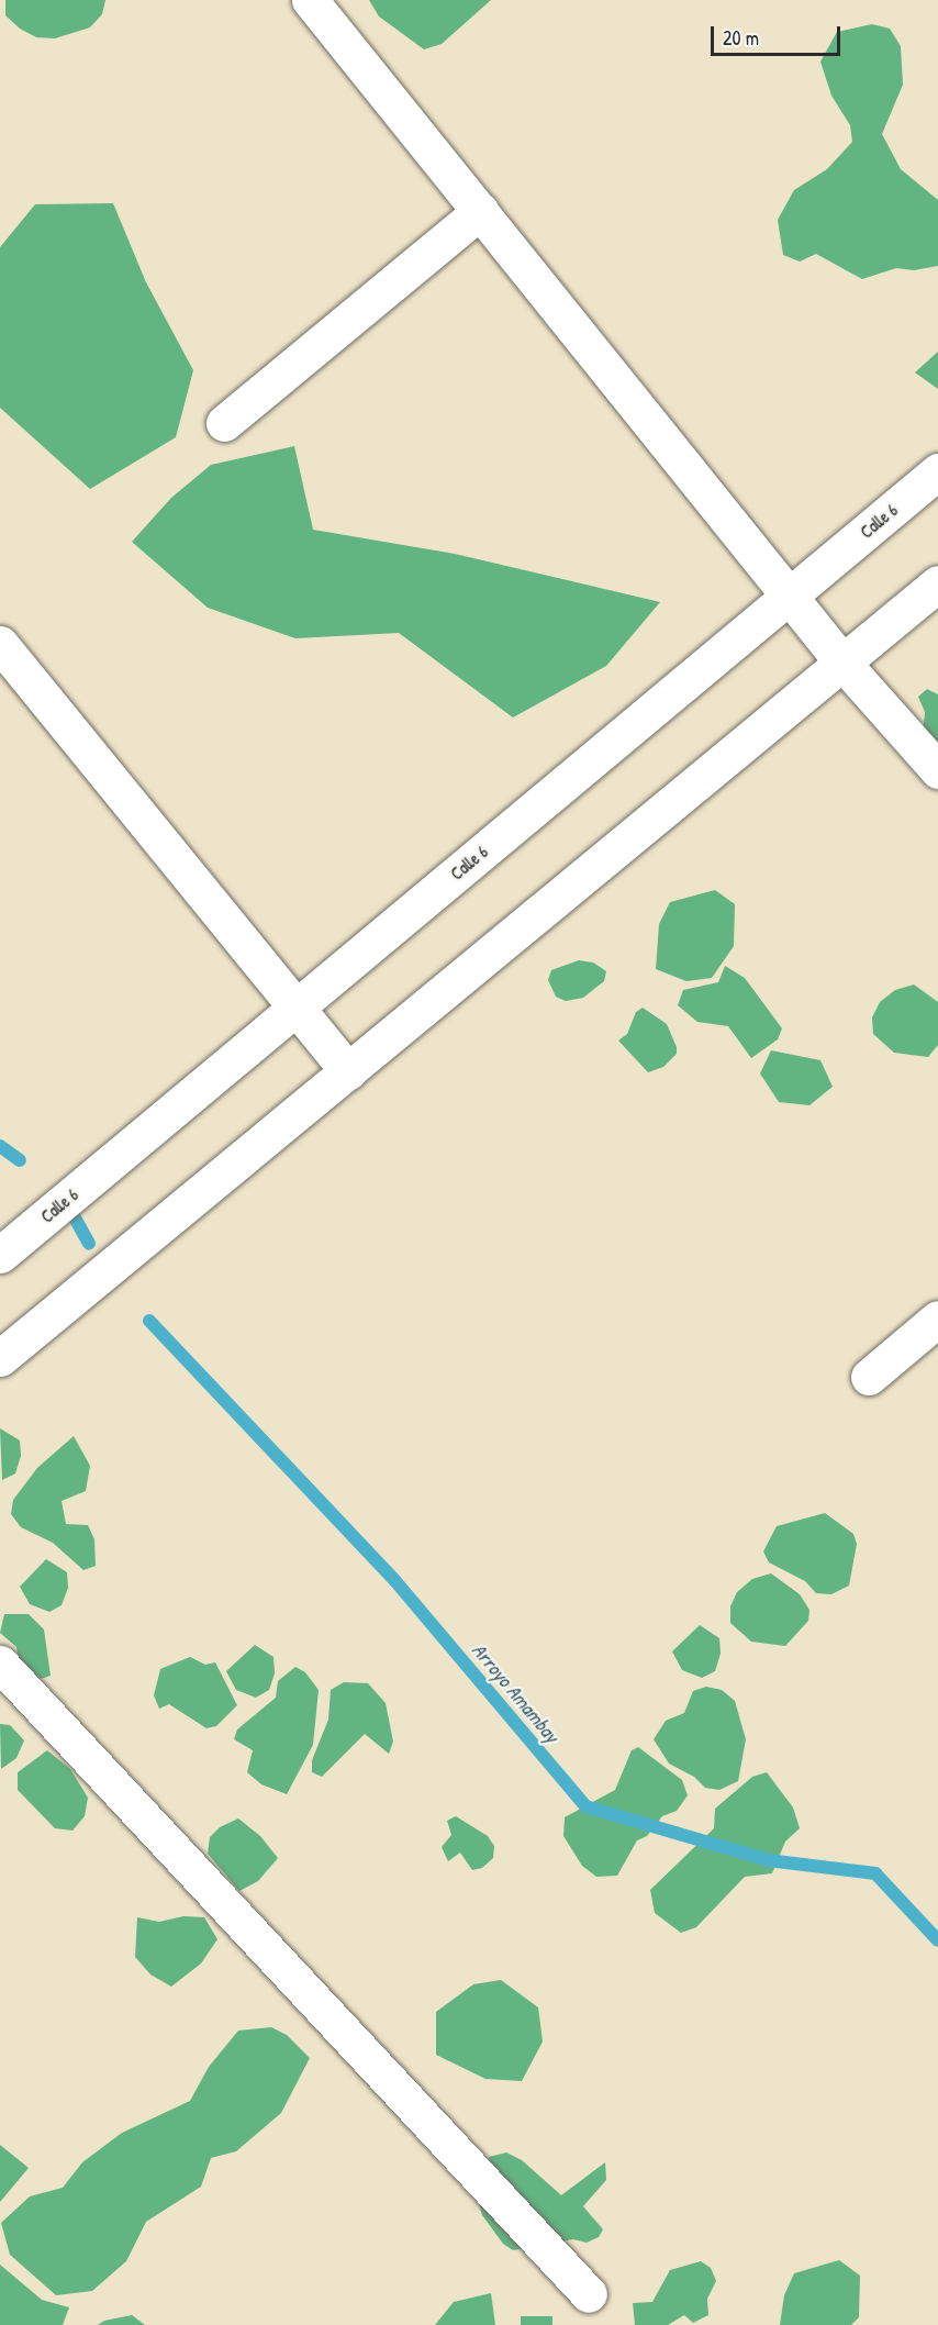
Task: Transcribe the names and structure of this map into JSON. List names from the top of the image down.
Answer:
{
  "streets": {
    "street": ["Calle 6"]
  },
  "water": ["Arroyo Amambay"],
  "scale_bar": "20 m"
}
